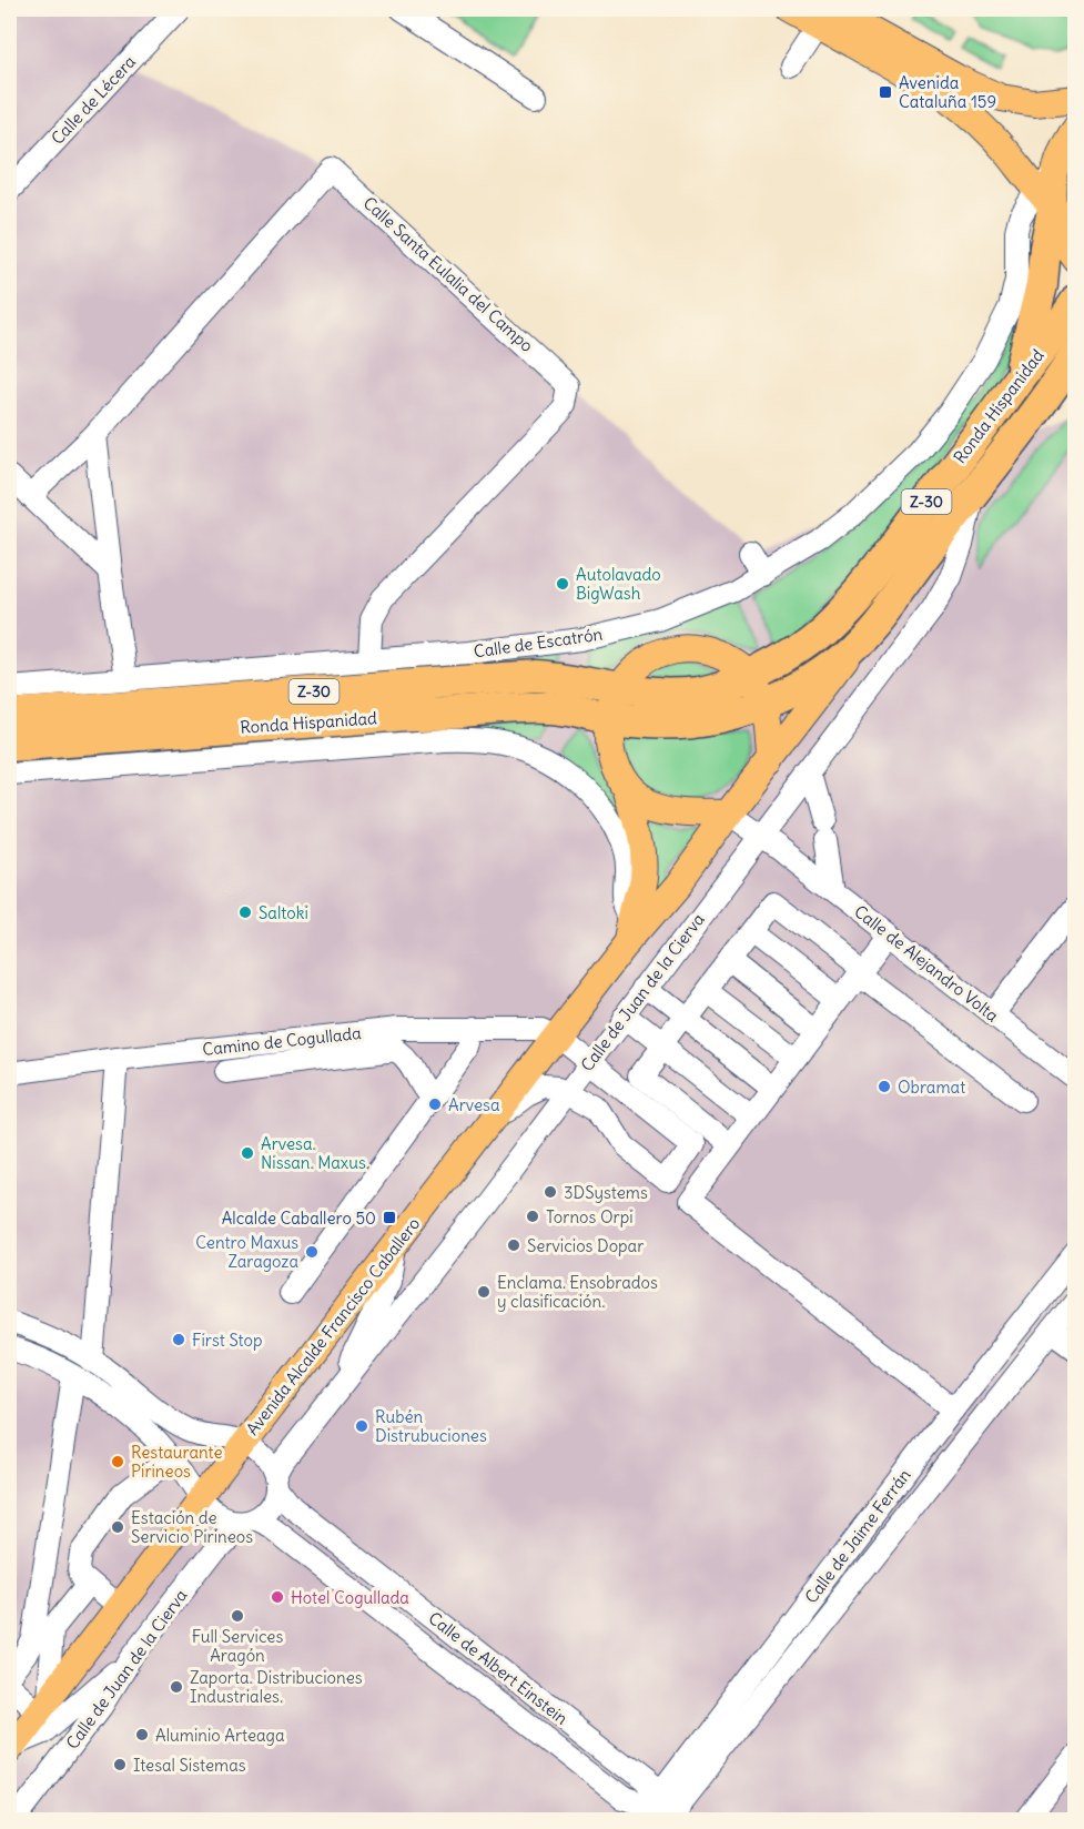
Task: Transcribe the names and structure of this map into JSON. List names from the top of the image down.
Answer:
{
  "streets": {
    "highway": ["Ronda Hispanidad", "Z-30"],
    "main road": ["Avenida Alcalde Francisco Caballero"],
    "street": [
      "Calle de Lécera",
      "Calle Santa Eulalia del Campo",
      "Calle de Escatrón",
      "Calle de Alejandro Volta",
      "Calle de Juan de la Cierva",
      "Camino de Cogullada",
      "Calle de Jaime Ferrán",
      "Calle de Albert Einstein"
    ]
  },
  "crossings": [
    ["Calle Santa Eulalia del Campo", "Calle de Escatrón"],
    ["Ronda Hispanidad", "Calle de Escatrón"],
    ["Ronda Hispanidad", "Calle de Alejandro Volta"],
    ["Ronda Hispanidad", "Calle de Juan de la Cierva"],
    ["Ronda Hispanidad", "Avenida Alcalde Francisco Caballero"],
    ["Calle de Alejandro Volta", "Calle de Juan de la Cierva"],
    ["Calle de Alejandro Volta", "Avenida Alcalde Francisco Caballero"],
    ["Calle de Juan de la Cierva", "Calle de Albert Einstein"],
    ["Camino de Cogullada", "Avenida Alcalde Francisco Caballero"],
    ["Avenida Alcalde Francisco Caballero", "Calle de Albert Einstein"],
    ["Calle de Jaime Ferrán", "Calle de Albert Einstein"]
  ],
  "places": {
    "transit": ["Avenida Cataluña 159", "Alcalde Caballero 50"],
    "other": [
      "Autolavado BigWash",
      "Saltoki",
      "Obramat",
      "Arvesa",
      "Arvesa. Nissan. Maxus.",
      "3DSystems",
      "Tornos Orpi",
      "Servicios Dopar",
      "Centro Maxus Zaragoza",
      "Enclama. Ensobrados y clasificación.",
      "First Stop",
      "Rubén Distrubuciones",
      "Restaurante Pirineos",
      "Estación de Servicio Pirineos",
      "Hotel Cogullada",
      "Full Services Aragón",
      "Zaporta. Distribuciones Industriales.",
      "Aluminio Arteaga",
      "Itesal Sistemas"
    ]
  }
}
